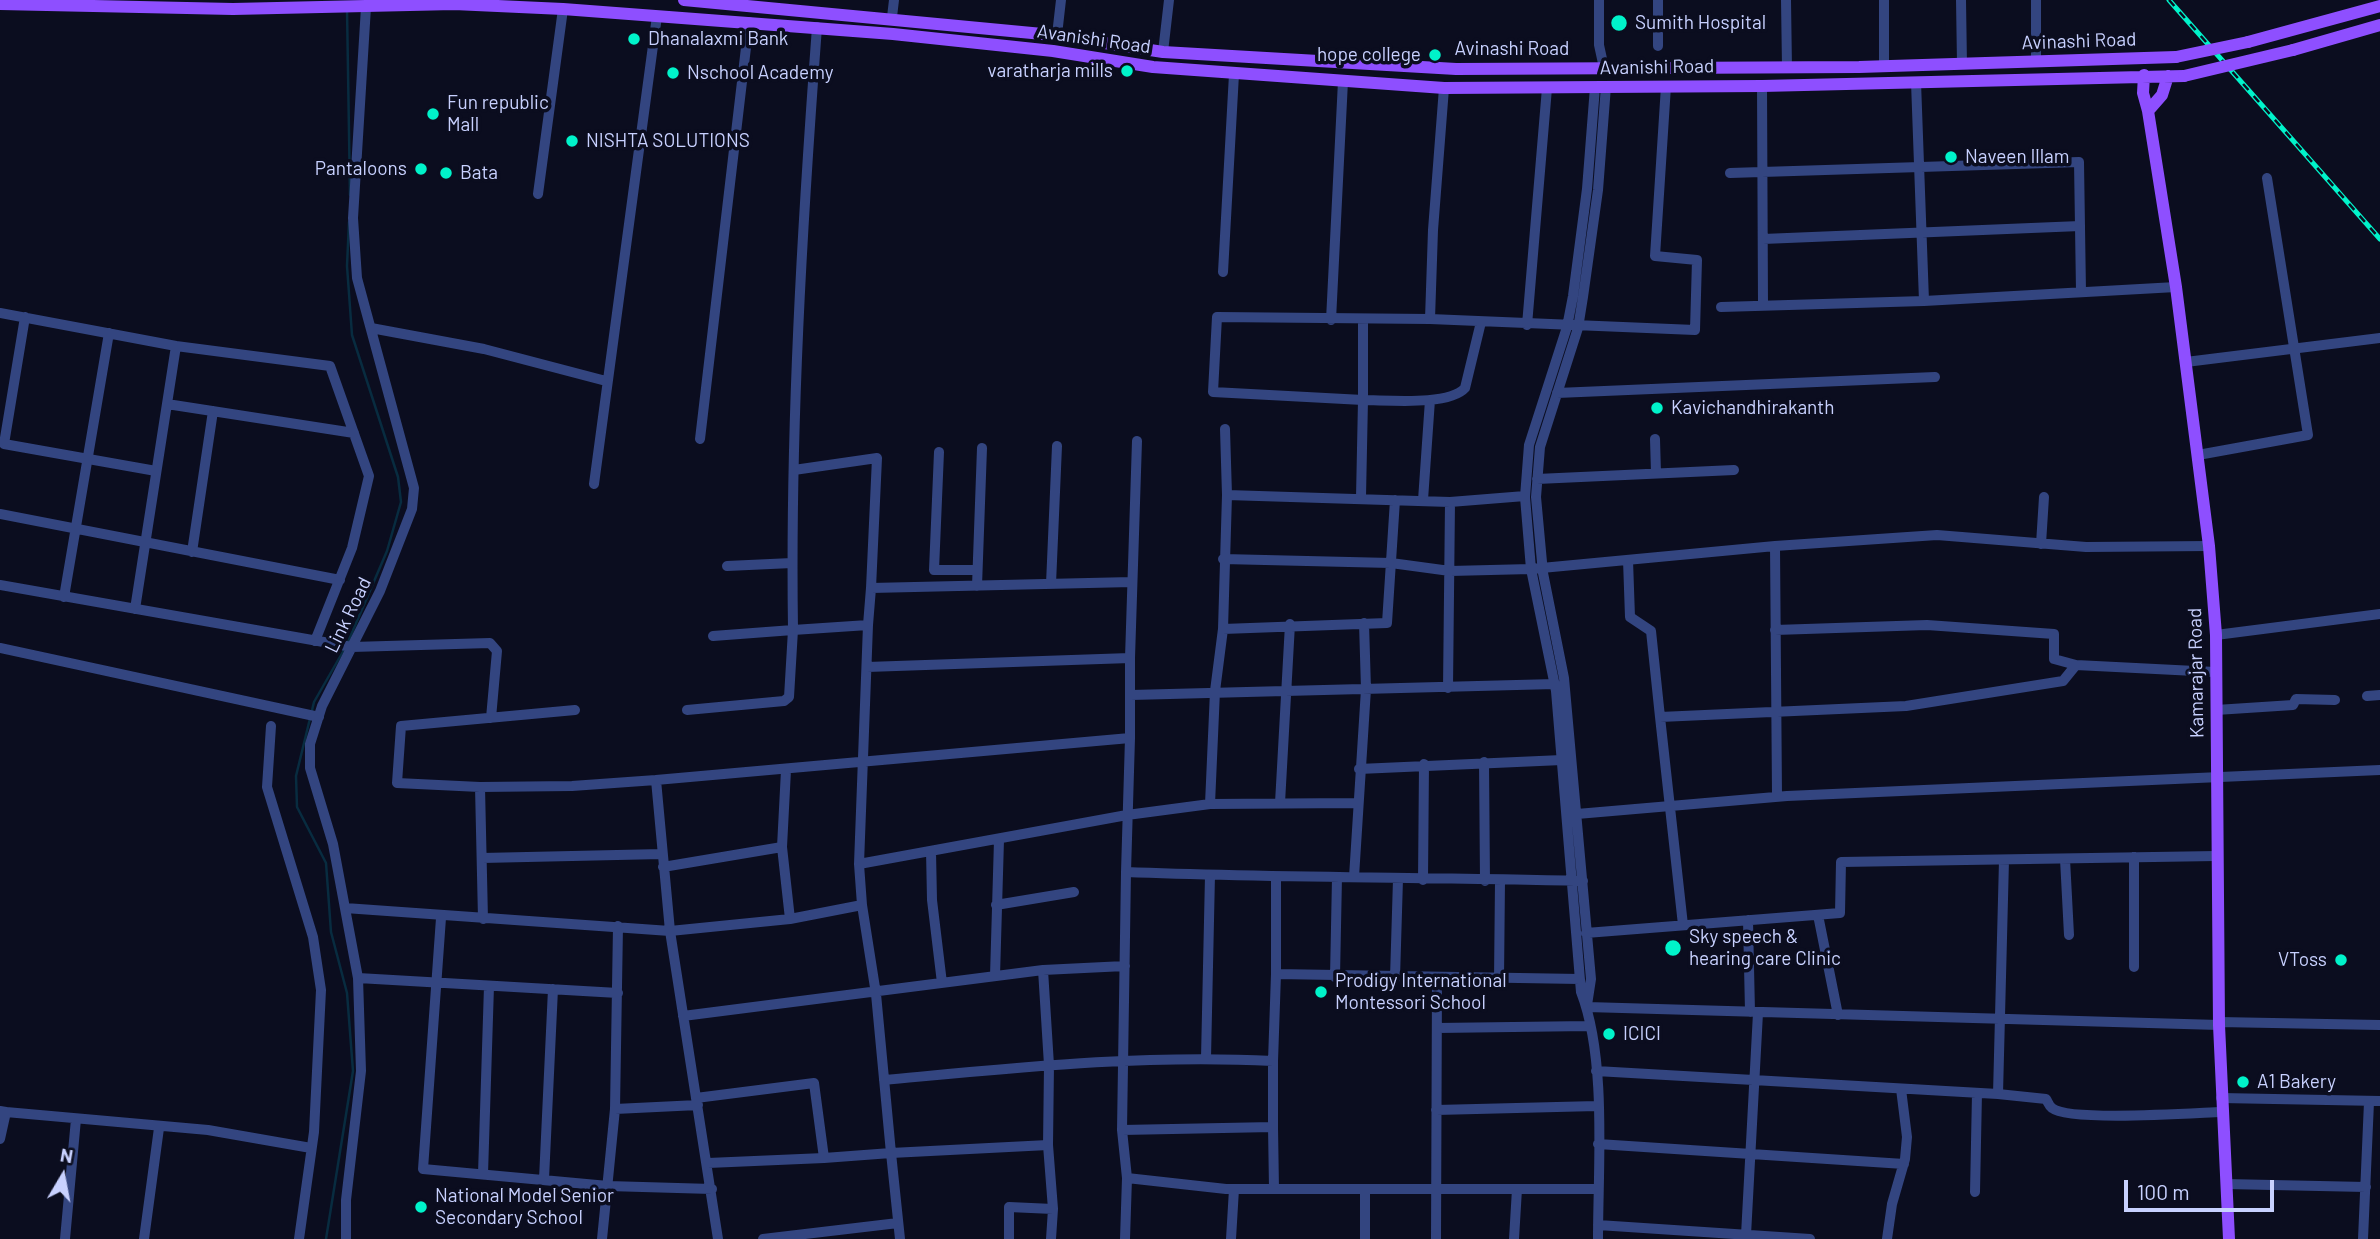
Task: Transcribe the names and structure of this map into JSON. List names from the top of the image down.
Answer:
{
  "streets": {
    "main road": ["Avanishi Road", "Avinashi Road", "Kamarajar Road"],
    "street": ["Link Road"]
  },
  "crossings": [
    ["Avanishi Road", "Link Road"],
    ["Avanishi Road", "Kamarajar Road"]
  ],
  "places": [
    "Sumith Hospital",
    "Dhanalaxmi Bank",
    "hope college",
    "varatharja mills",
    "Nschool Academy",
    "Fun republic Mall",
    "NISHTA SOLUTIONS",
    "Naveen Illam",
    "Pantaloons",
    "Bata",
    "Kavichandhirakanth",
    "Sky speech & hearing care Clinic",
    "VToss",
    "Prodigy International Montessori School",
    "ICICI",
    "A1 Bakery",
    "National Model Senior Secondary School"
  ],
  "scale_bar": "100 m",
  "north": "top"
}
